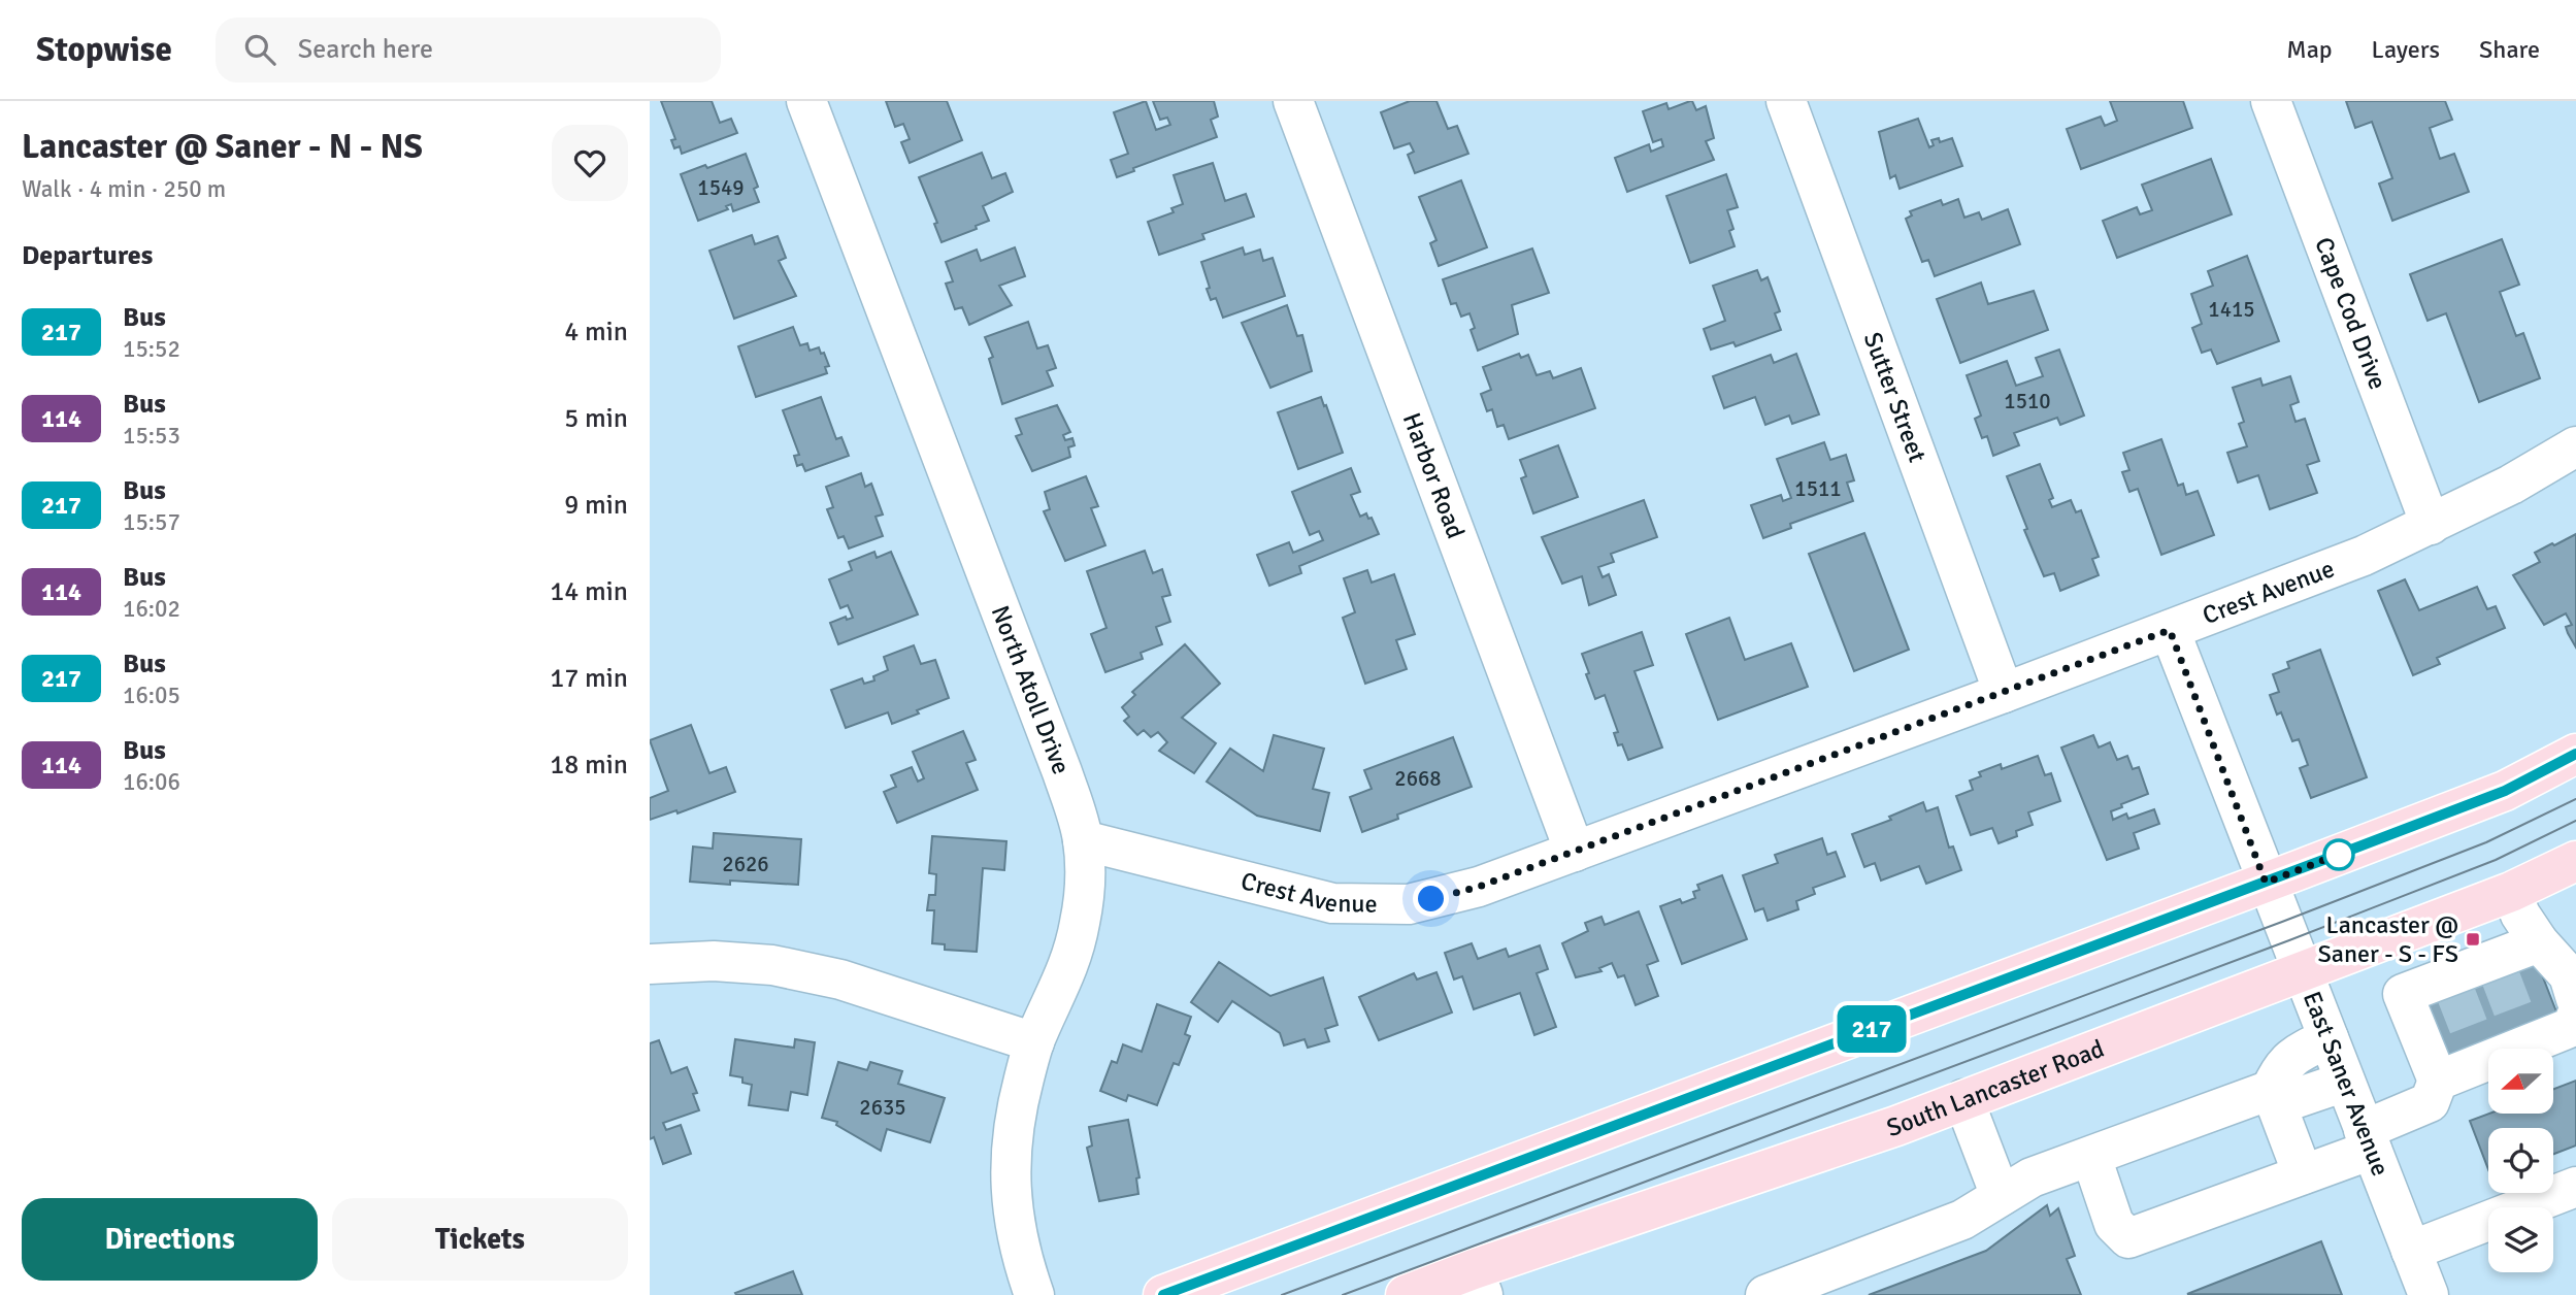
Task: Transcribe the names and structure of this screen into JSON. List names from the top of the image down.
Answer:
{
  "streets": {
    "main road": ["South Lancaster Road"],
    "street": [
      "Cape Cod Drive",
      "Sutter Street",
      "Harbor Road",
      "Crest Avenue",
      "North Atoll Drive",
      "East Saner Avenue"
    ]
  },
  "crossings": [
    ["Cape Cod Drive", "Crest Avenue"],
    ["Sutter Street", "Crest Avenue"],
    ["Harbor Road", "Crest Avenue"],
    ["Crest Avenue", "North Atoll Drive"],
    ["Crest Avenue", "East Saner Avenue"],
    ["East Saner Avenue", "South Lancaster Road"]
  ],
  "places": {
    "transit": ["Lancaster @ Saner - S - FS"]
  },
  "lines": ["bus line 217"],
  "house_numbers": [
    "1549",
    "1415",
    "1510",
    "1511",
    "2668",
    "2626",
    "2635"
  ],
  "north": "left",
  "page": {
    "header": "Stopwise",
    "search": "Search here",
    "nav": ["Map", "Layers", "Share"],
    "heading": [
      ["Lancaster @ Saner - N - NS", "Walk · 4 min · 250 m"],
      "Departures"
    ],
    "on_map": "217",
    "list": [
      {
        "mark": "217",
        "name": "Bus",
        "note": "15:52",
        "value": "4 min"
      },
      {
        "mark": "114",
        "name": "Bus",
        "note": "15:53",
        "value": "5 min"
      },
      {
        "mark": "217",
        "name": "Bus",
        "note": "15:57",
        "value": "9 min"
      },
      {
        "mark": "114",
        "name": "Bus",
        "note": "16:02",
        "value": "14 min"
      },
      {
        "mark": "217",
        "name": "Bus",
        "note": "16:05",
        "value": "17 min"
      },
      {
        "mark": "114",
        "name": "Bus",
        "note": "16:06",
        "value": "18 min"
      }
    ],
    "buttons": ["Directions", "Tickets"]
  }
}
